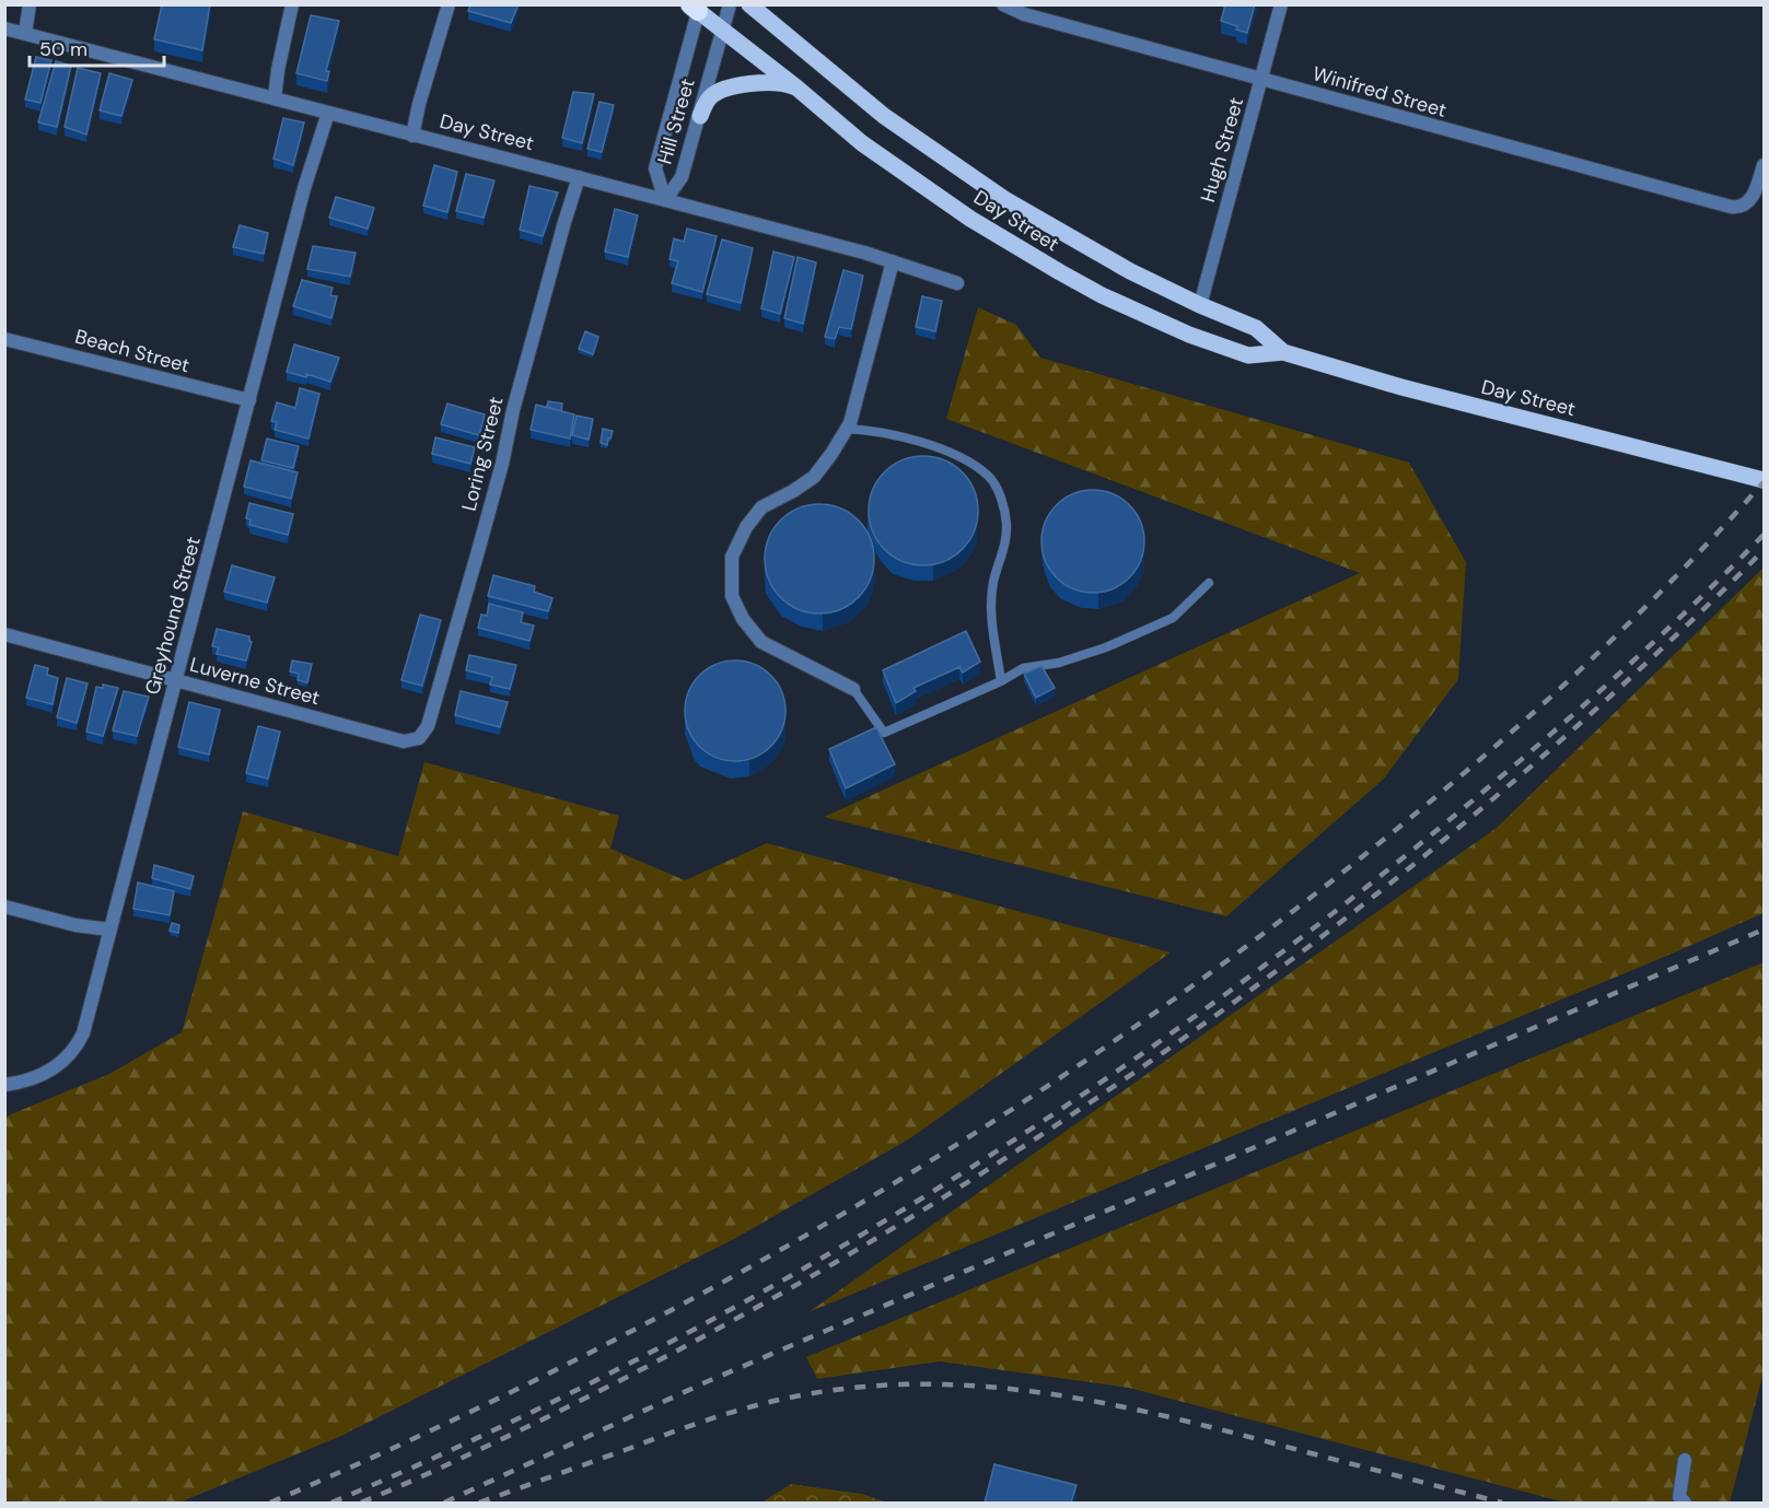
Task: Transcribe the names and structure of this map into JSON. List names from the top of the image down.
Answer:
{
  "streets": {
    "main road": ["Day Street"],
    "street": [
      "Winifred Street",
      "Hill Street",
      "Hugh Street",
      "Beach Street",
      "Loring Street",
      "Greyhound Street",
      "Luverne Street"
    ]
  },
  "crossings": [
    ["Winifred Street", "Hugh Street"],
    ["Hill Street", "Day Street"],
    ["Day Street", "Hugh Street"],
    ["Day Street", "Loring Street"],
    ["Day Street", "Greyhound Street"],
    ["Beach Street", "Greyhound Street"],
    ["Loring Street", "Luverne Street"],
    ["Greyhound Street", "Luverne Street"]
  ],
  "scale_bar": "50 m"
}
